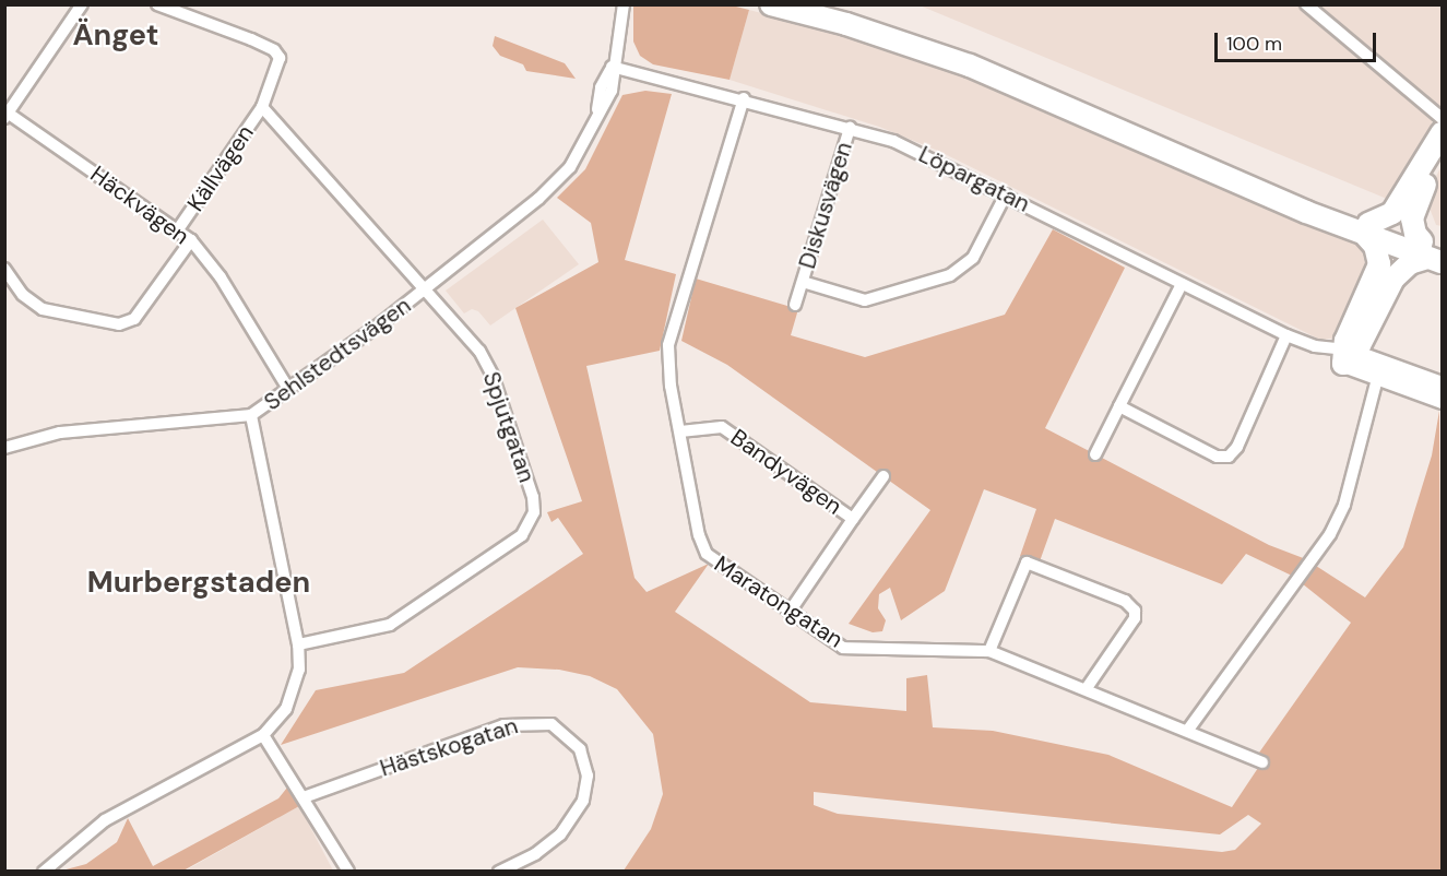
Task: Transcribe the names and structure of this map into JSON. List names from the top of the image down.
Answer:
{
  "streets": {
    "street": [
      "Källvägen",
      "Löpargatan",
      "Häckvägen",
      "Diskusvägen",
      "Sehlstedtsvägen",
      "Spjutgatan",
      "Bandyvägen",
      "Maratongatan",
      "Hästskogatan"
    ]
  },
  "crossings": [
    ["Källvägen", "Häckvägen"],
    ["Källvägen", "Spjutgatan"],
    ["Löpargatan", "Diskusvägen"],
    ["Löpargatan", "Sehlstedtsvägen"],
    ["Löpargatan", "Maratongatan"],
    ["Häckvägen", "Sehlstedtsvägen"],
    ["Sehlstedtsvägen", "Spjutgatan"],
    ["Bandyvägen", "Maratongatan"]
  ],
  "districts": ["Änget", "Murbergstaden"],
  "scale_bar": "100 m"
}
